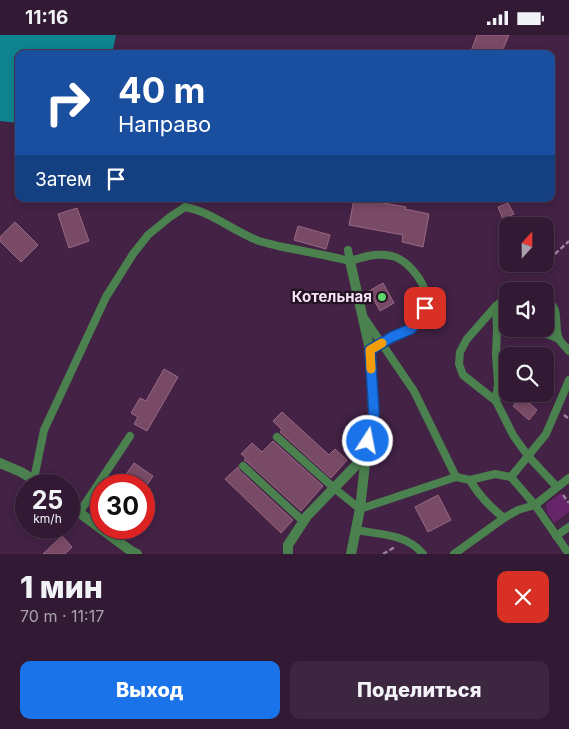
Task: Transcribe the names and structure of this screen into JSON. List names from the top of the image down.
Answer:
{
  "places": ["Котельная"],
  "north": "top",
  "page": {
    "status": "11:16",
    "turn": ["40 m", "Направо"],
    "then": "Затем",
    "speed": "25 km/h",
    "limit": "30",
    "heading": ["1 мин", "70 m · 11:17"],
    "buttons": ["Выход", "Поделиться"]
  }
}
